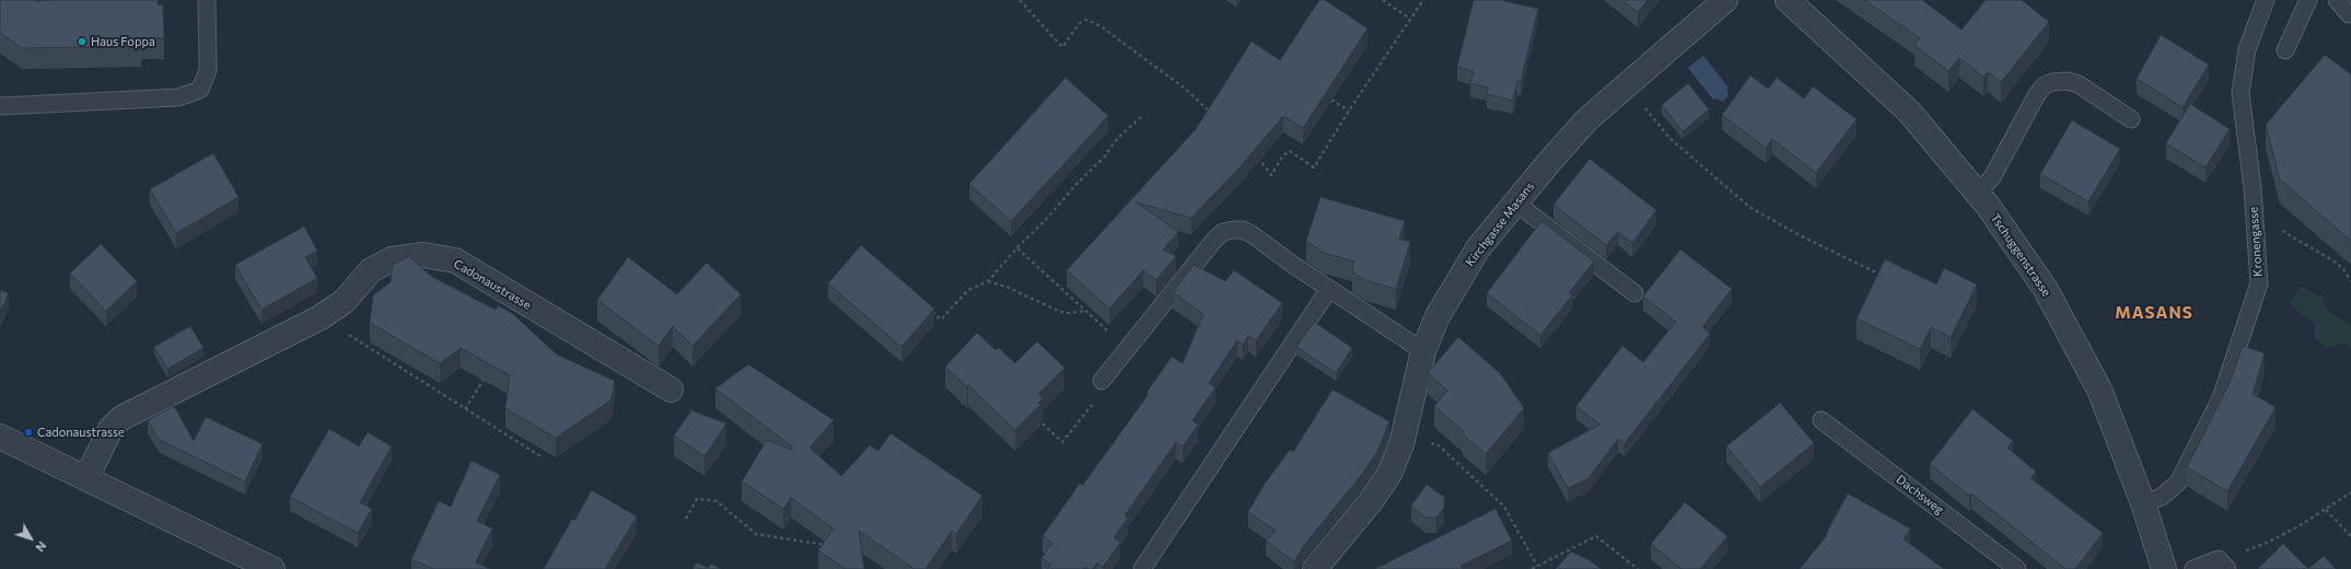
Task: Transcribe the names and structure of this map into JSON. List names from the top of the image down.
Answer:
{
  "streets": {
    "street": ["Kirchgasse Masans", "Tschuggenstrasse", "Cadonaustrasse"],
    "lane": ["Kronengasse", "Dachsweg"]
  },
  "crossings": [
    ["Kronengasse", "Tschuggenstrasse"]
  ],
  "districts": ["MASANS"],
  "places": ["Haus Foppa", "Cadonaustrasse"],
  "north": "bottom right"
}
